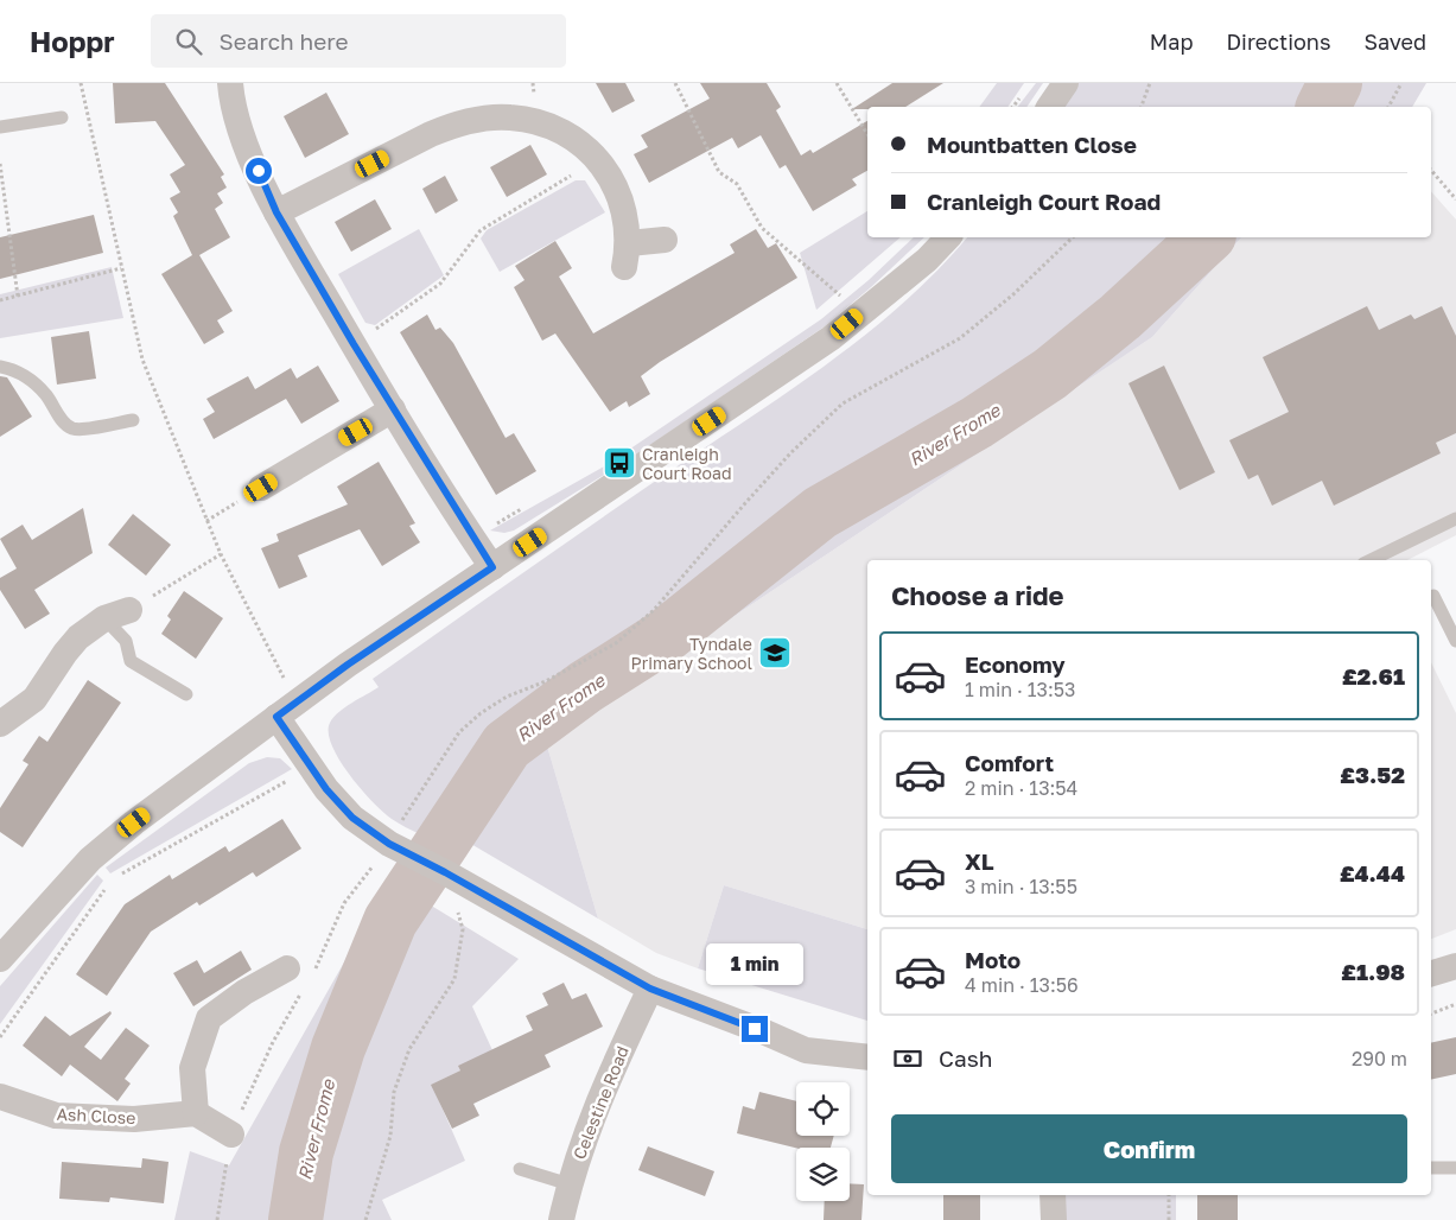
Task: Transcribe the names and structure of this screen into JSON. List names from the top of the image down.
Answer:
{
  "streets": {
    "street": ["Celestine Road", "Ash Close"]
  },
  "water": ["River Frome"],
  "places": {
    "bus stop": ["Cranleigh Court Road"],
    "school or university": ["Tyndale Primary School"]
  },
  "page": {
    "header": "Hoppr",
    "search": "Search here",
    "nav": ["Map", "Directions", "Saved"],
    "banner": ["Mountbatten Close", "Cranleigh Court Road"],
    "heading": "Choose a ride",
    "list": [
      {
        "name": "Economy",
        "note": "1 min · 13:53",
        "value": "£2.61"
      },
      {
        "name": "Comfort",
        "note": "2 min · 13:54",
        "value": "£3.52"
      },
      {
        "name": "XL",
        "note": "3 min · 13:55",
        "value": "£4.44"
      },
      {
        "name": "Moto",
        "note": "4 min · 13:56",
        "value": "£1.98"
      }
    ],
    "bubble": "1 min",
    "pay": ["Cash", "290 m"],
    "buttons": "Confirm"
  }
}
